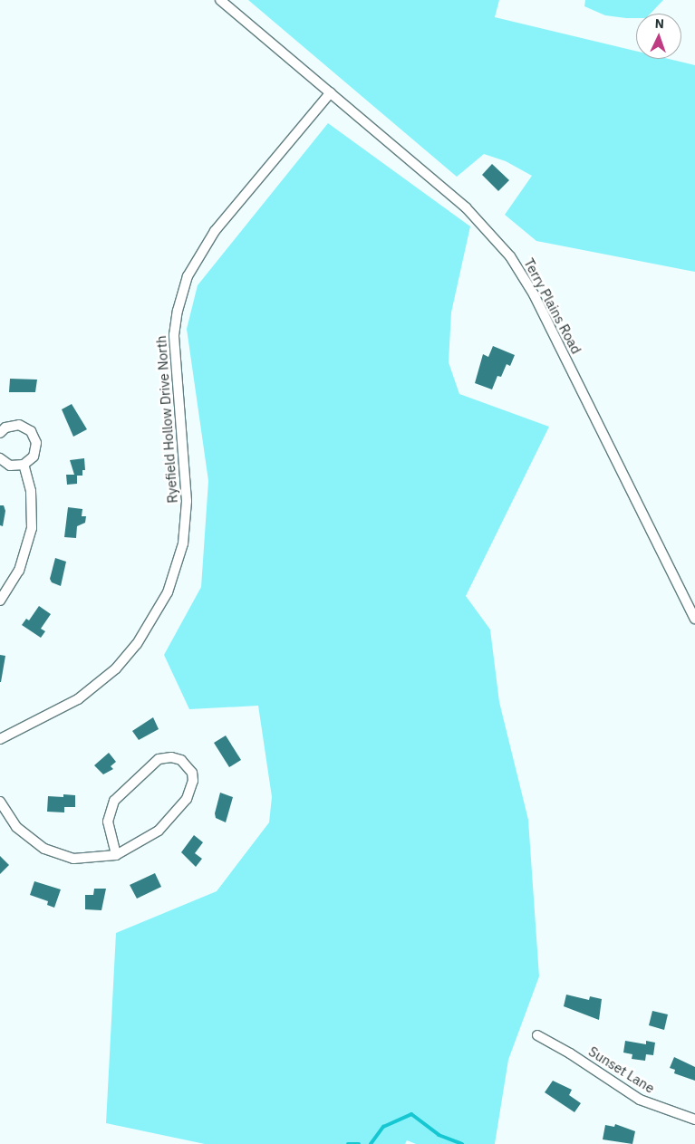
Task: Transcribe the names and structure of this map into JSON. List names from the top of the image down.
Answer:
{
  "streets": {
    "street": ["Terry Plains Road", "Ryefield Hollow Drive North", "Sunset Lane"]
  },
  "crossings": [
    ["Terry Plains Road", "Ryefield Hollow Drive North"]
  ],
  "north": "top"
}
